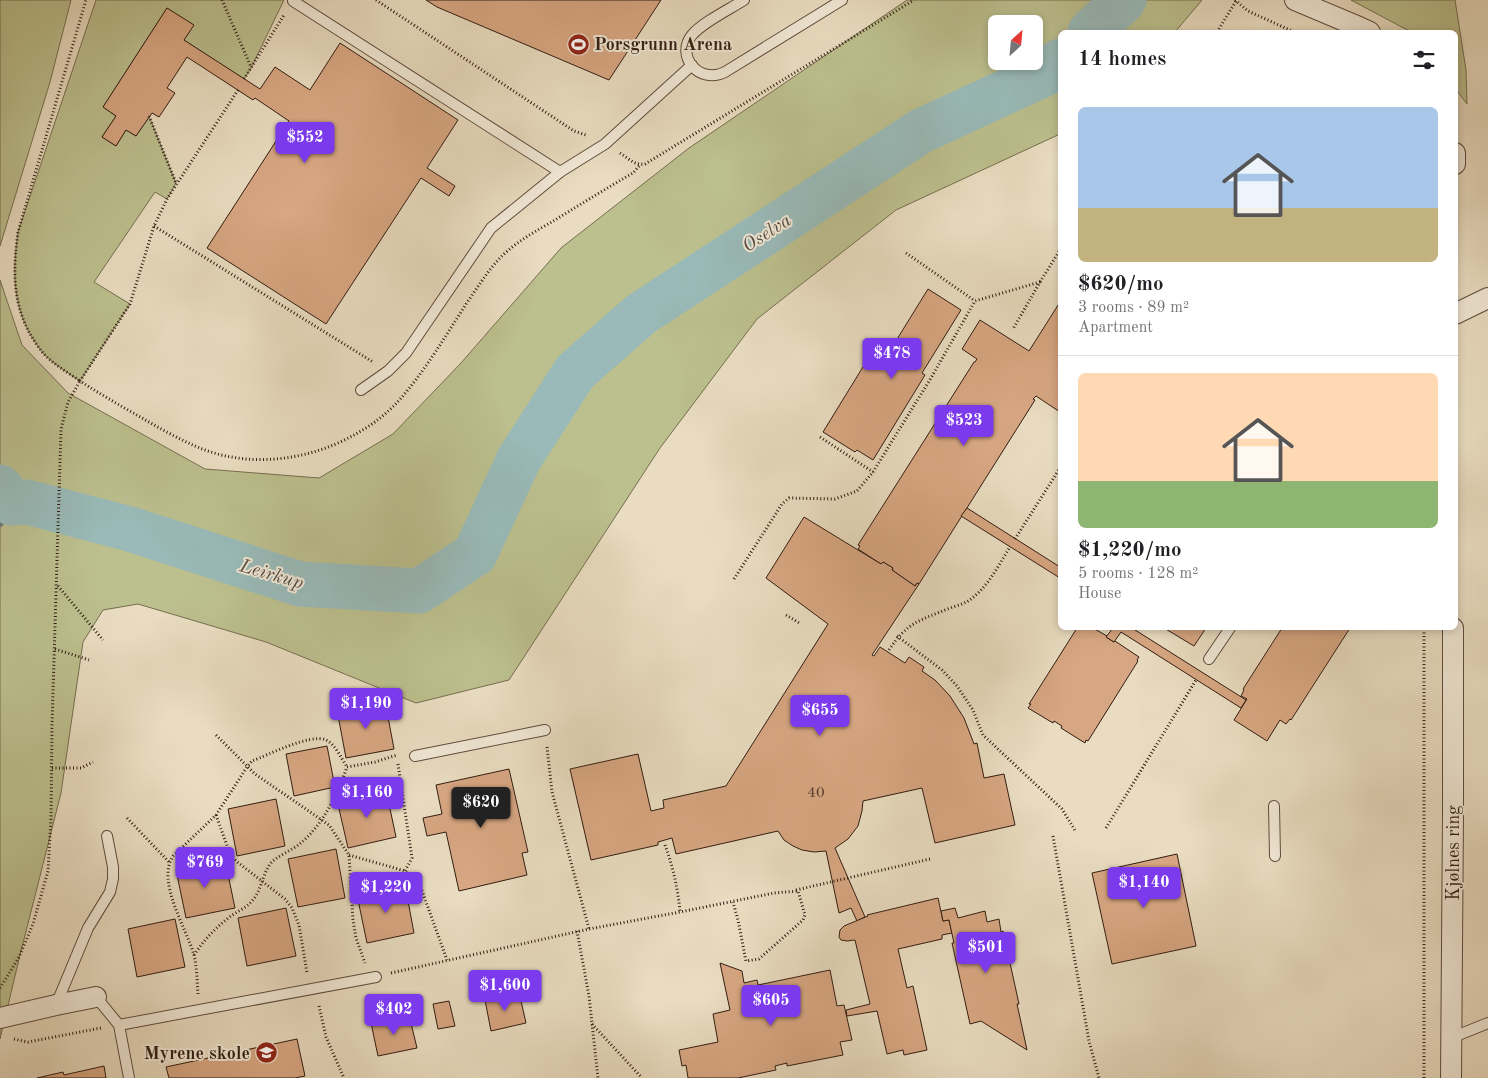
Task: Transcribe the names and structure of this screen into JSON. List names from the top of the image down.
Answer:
{
  "streets": {
    "street": ["Kjølnes ring"]
  },
  "water": ["Oselva", "Leirkup"],
  "places": {
    "sports": ["Porsgrunn Arena"],
    "school or university": ["Myrene skole"]
  },
  "house_numbers": ["40"],
  "north": "top right",
  "page": {
    "heading": "14 homes",
    "list": [
      {
        "name": "$620/mo",
        "note": "3 rooms · 89 m² · Apartment"
      },
      {
        "name": "$1,220/mo",
        "note": "5 rooms · 128 m² · House"
      }
    ],
    "price": [
      "$552",
      "$478",
      "$523",
      "$1,190",
      "$655",
      "$1,160",
      "$620",
      "$769",
      "$1,140",
      "$1,220",
      "$501",
      "$1,600",
      "$605",
      "$402"
    ]
  }
}
